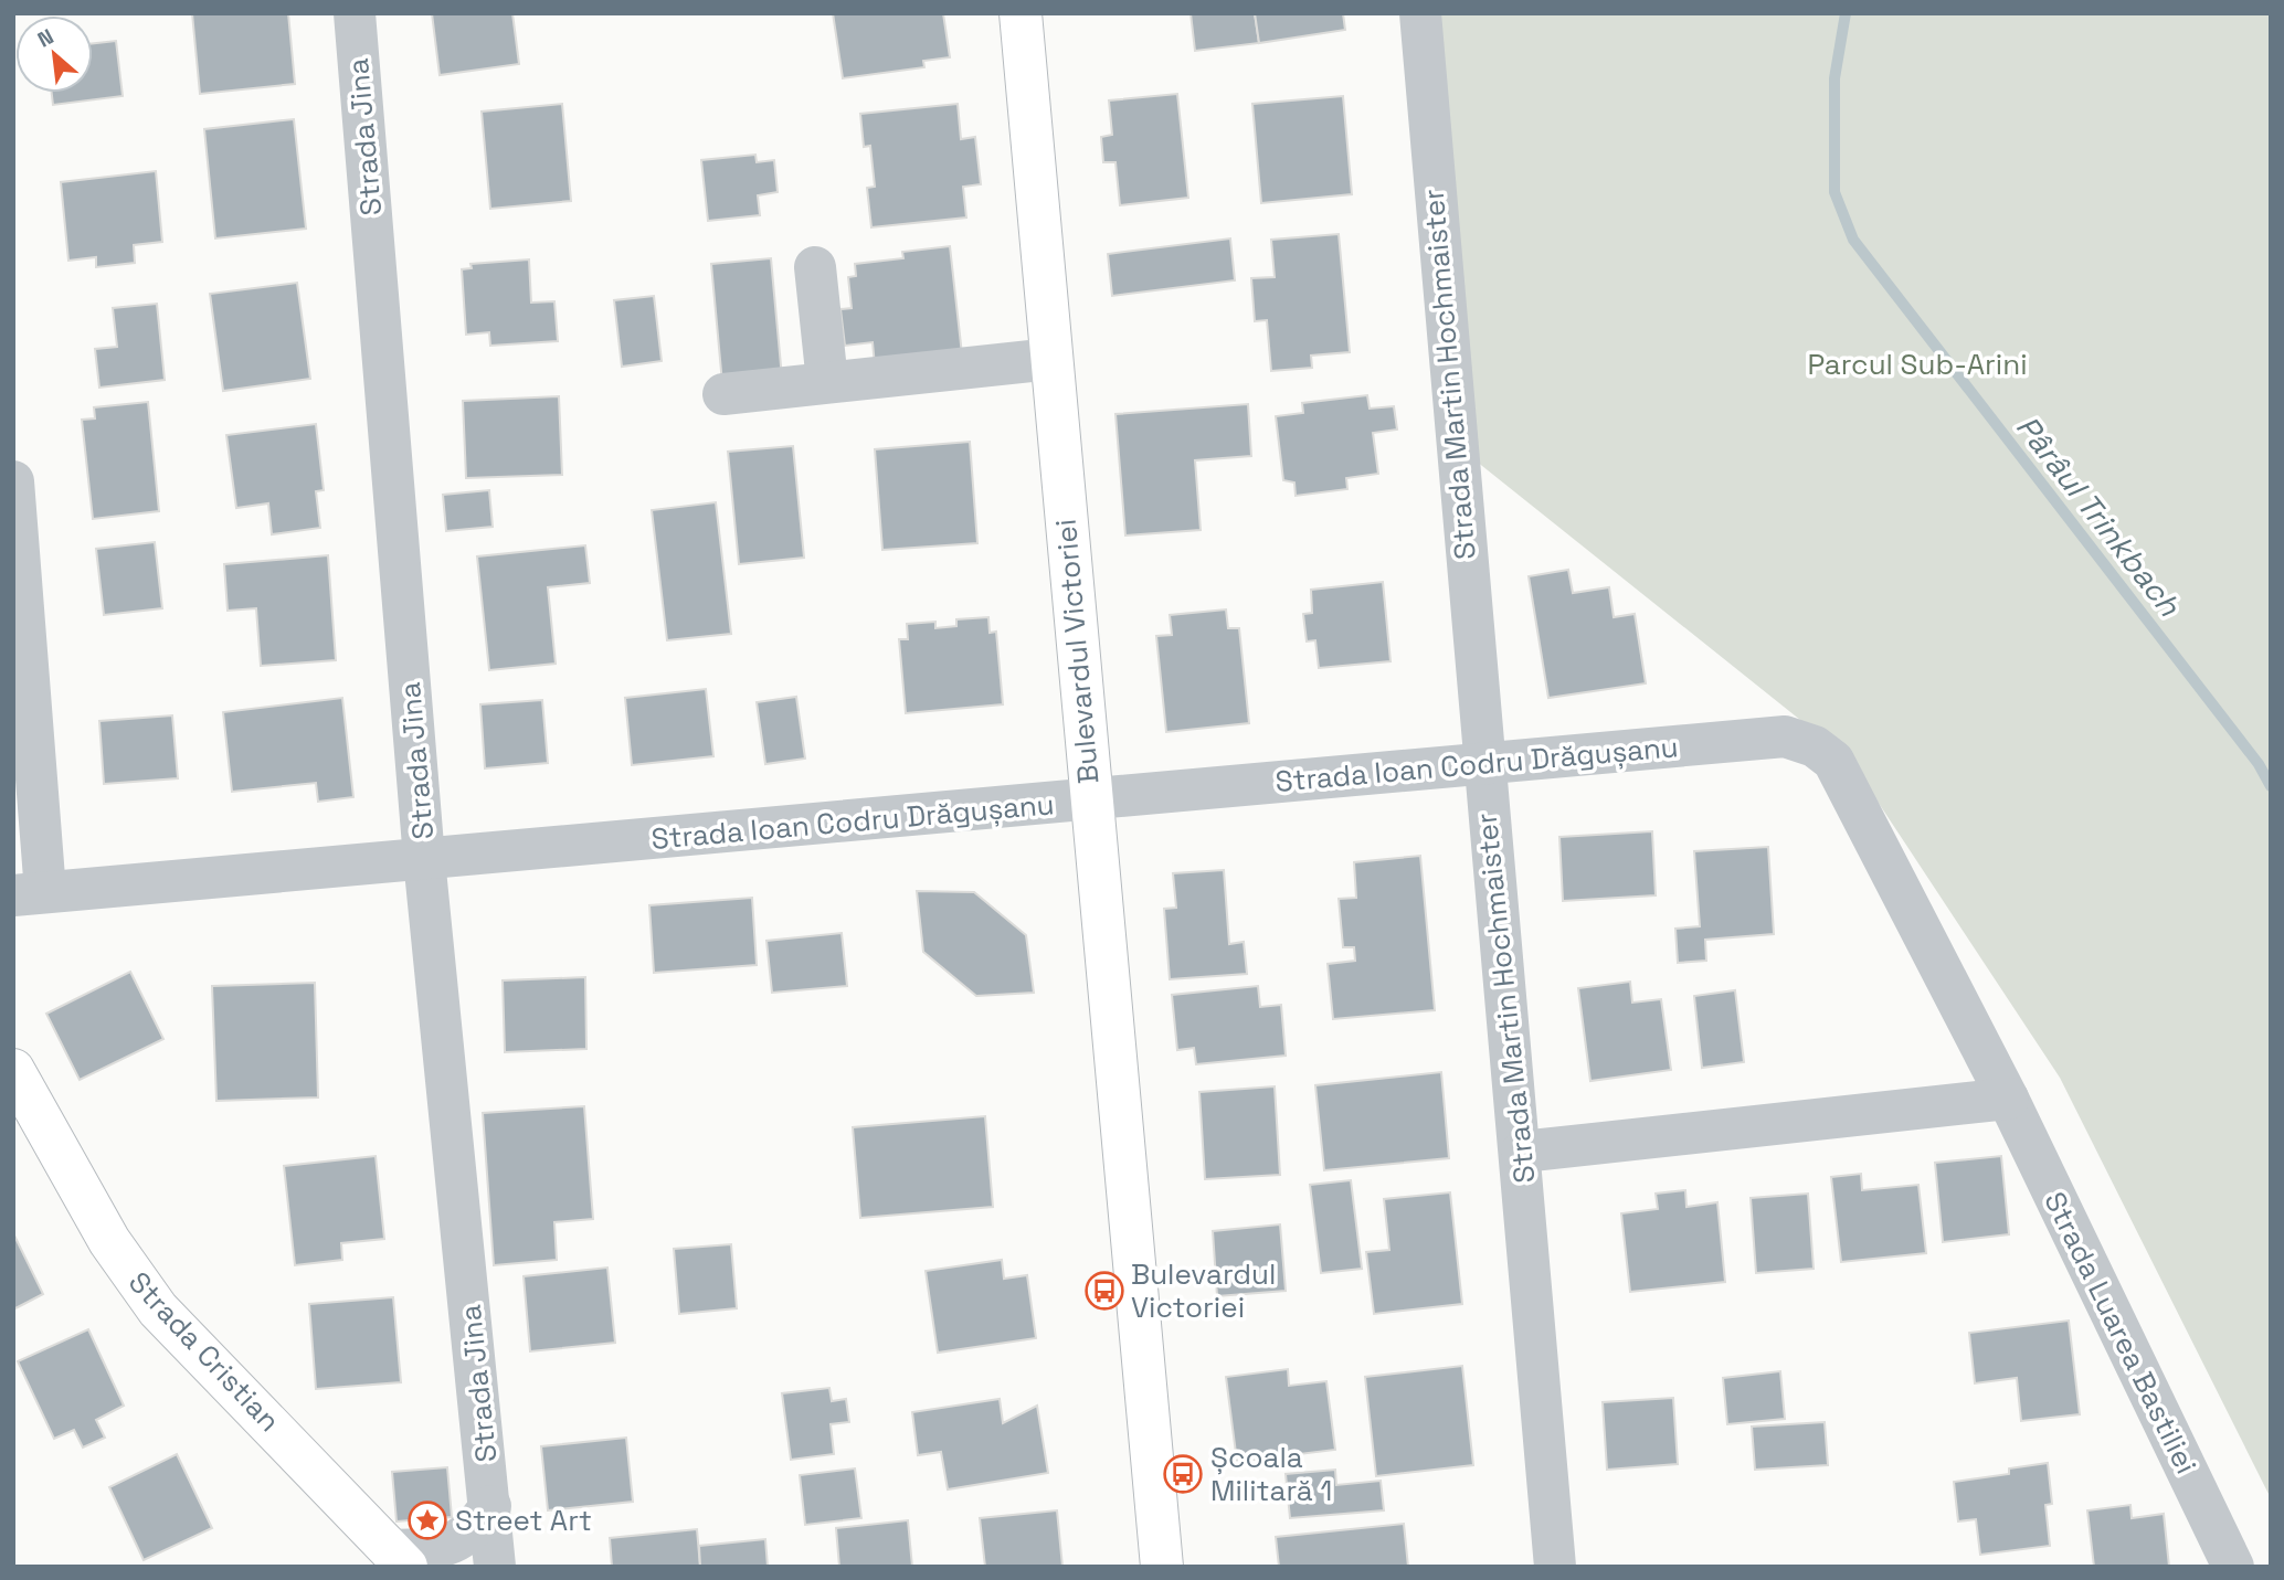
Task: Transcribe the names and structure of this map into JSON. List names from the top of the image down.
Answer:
{
  "streets": {
    "main road": ["Bulevardul Victoriei", "Strada Cristian"],
    "street": [
      "Strada Jina",
      "Strada Martin Hochmaister",
      "Strada Ioan Codru Drăgușanu",
      "Strada Luarea Bastiliei"
    ]
  },
  "crossings": [
    ["Strada Jina", "Strada Ioan Codru Drăgușanu"],
    ["Strada Martin Hochmaister", "Strada Ioan Codru Drăgușanu"],
    ["Bulevardul Victoriei", "Strada Ioan Codru Drăgușanu"],
    ["Strada Ioan Codru Drăgușanu", "Strada Luarea Bastiliei"]
  ],
  "water": ["Pârâul Trinkbach"],
  "parks": ["Parcul Sub-Arini"],
  "places": {
    "bus stop": ["Bulevardul Victoriei", "Școala Militară 1"],
    "place": ["Street Art"]
  },
  "north": "top left"
}
